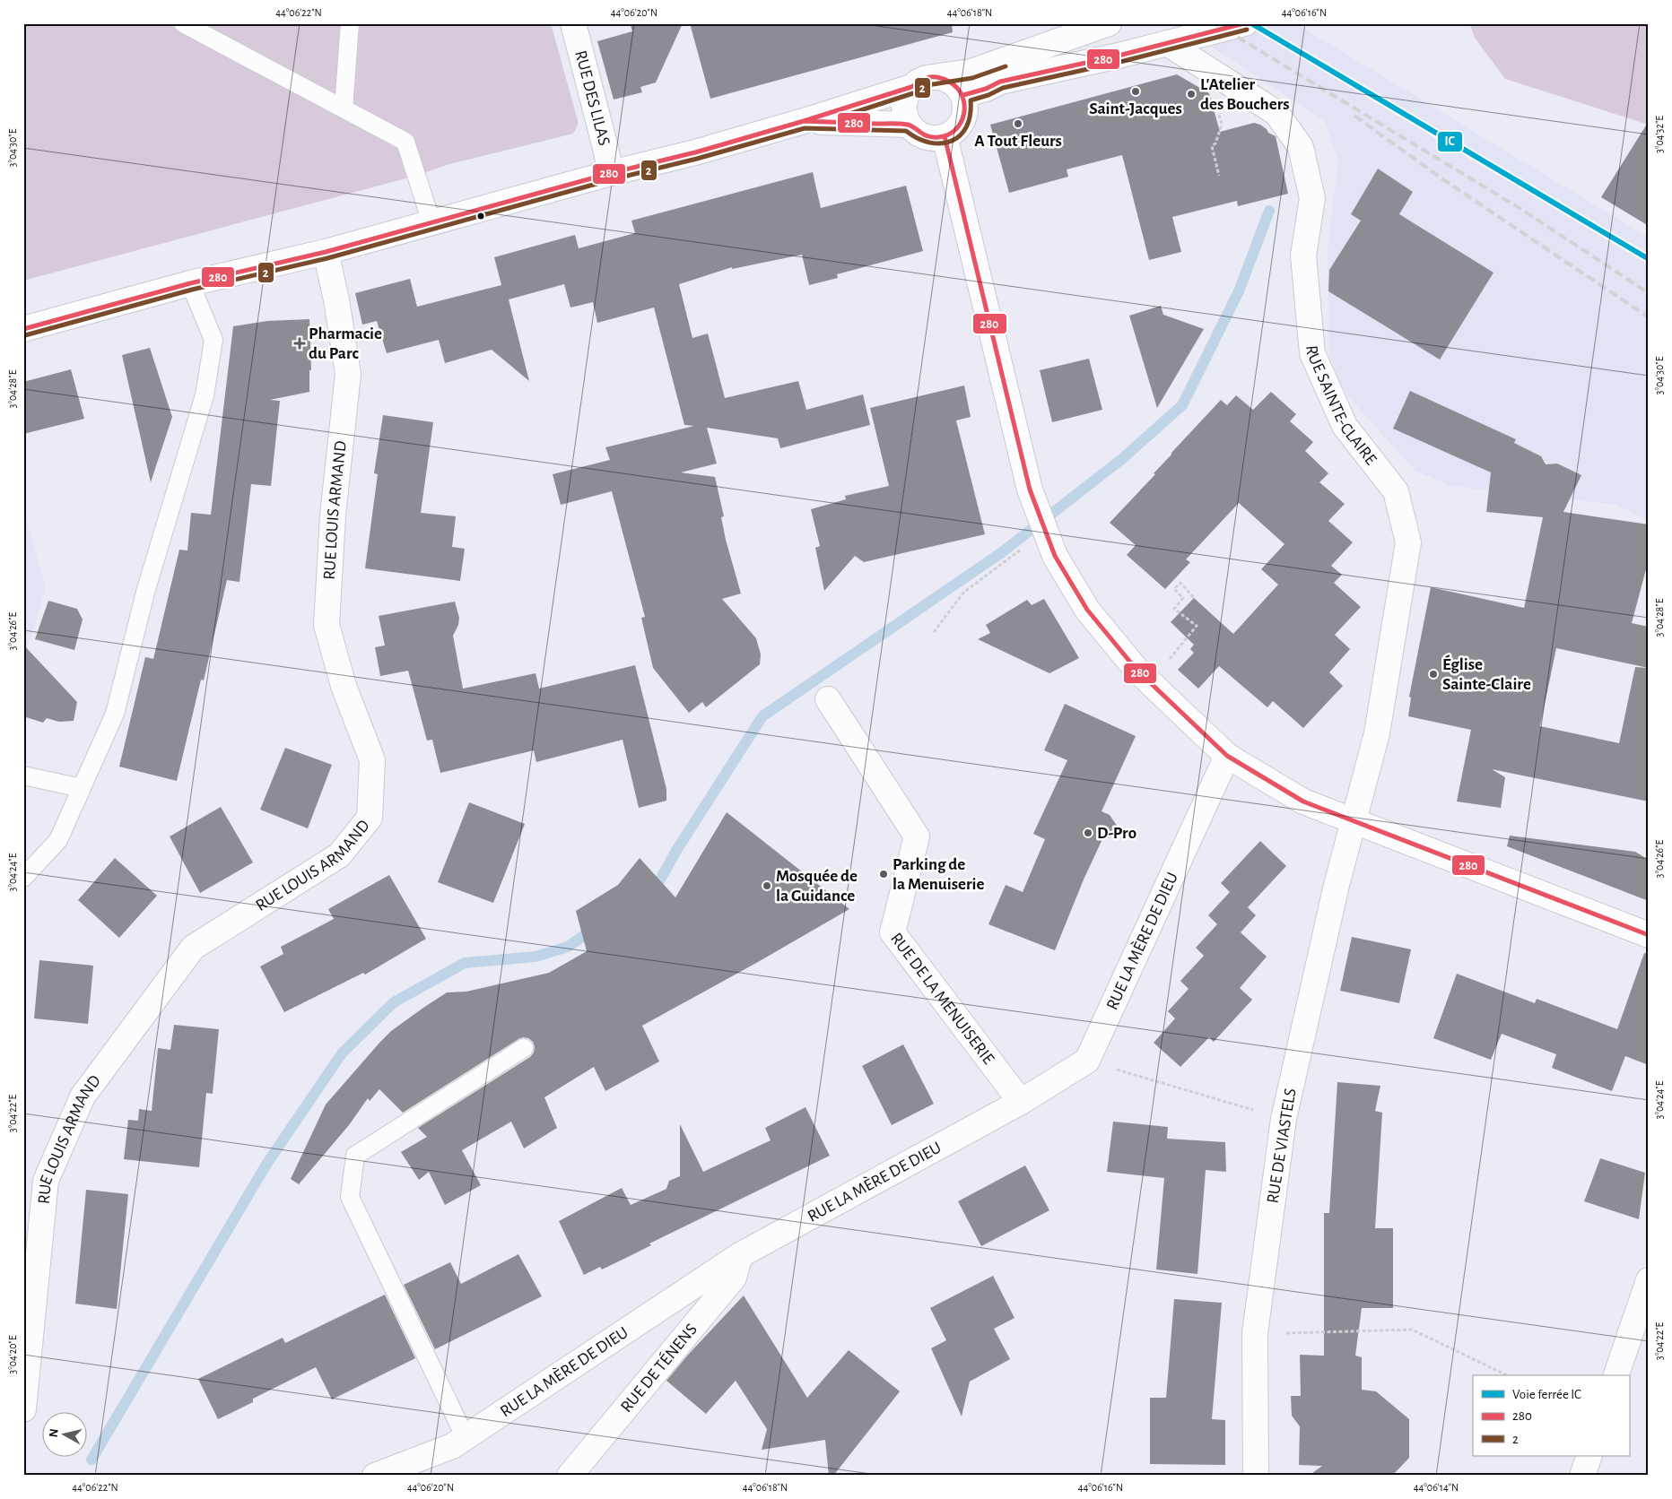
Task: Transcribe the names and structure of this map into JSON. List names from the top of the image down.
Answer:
{
  "streets": {
    "street": [
      "RUE DES LILAS",
      "RUE SAINTE-CLAIRE",
      "RUE LOUIS ARMAND",
      "RUE LA MÈRE DE DIEU",
      "RUE DE LA MENUISERIE",
      "RUE DE VIASTELS",
      "RUE DE TÉNENS"
    ]
  },
  "crossings": [
    ["RUE SAINTE-CLAIRE", "RUE DE VIASTELS"],
    ["RUE LA MÈRE DE DIEU", "RUE DE LA MENUISERIE"],
    ["RUE LA MÈRE DE DIEU", "RUE DE TÉNENS"]
  ],
  "places": {
    "other": [
      "Saint-Jacques",
      "L'Atelier des Bouchers",
      "A Tout Fleurs",
      "Église Sainte-Claire",
      "D-Pro",
      "Parking de la Menuiserie",
      "Mosquée de la Guidance"
    ],
    "health": ["Pharmacie du Parc"]
  },
  "lines": ["rail line IC", "transit line 280", "transit line 2"],
  "legend": ["Voie ferrée IC", "280", "2"],
  "north": "left",
  "coordinates": [
    "44°06'22\"N",
    "44°06'20\"N",
    "44°06'18\"N",
    "44°06'16\"N",
    "3°04'32\"E",
    "3°04'30\"E",
    "3°04'28\"E",
    "3°04'26\"E",
    "3°04'24\"E",
    "3°04'22\"E",
    "3°04'20\"E",
    "44°06'14\"N"
  ]
}
